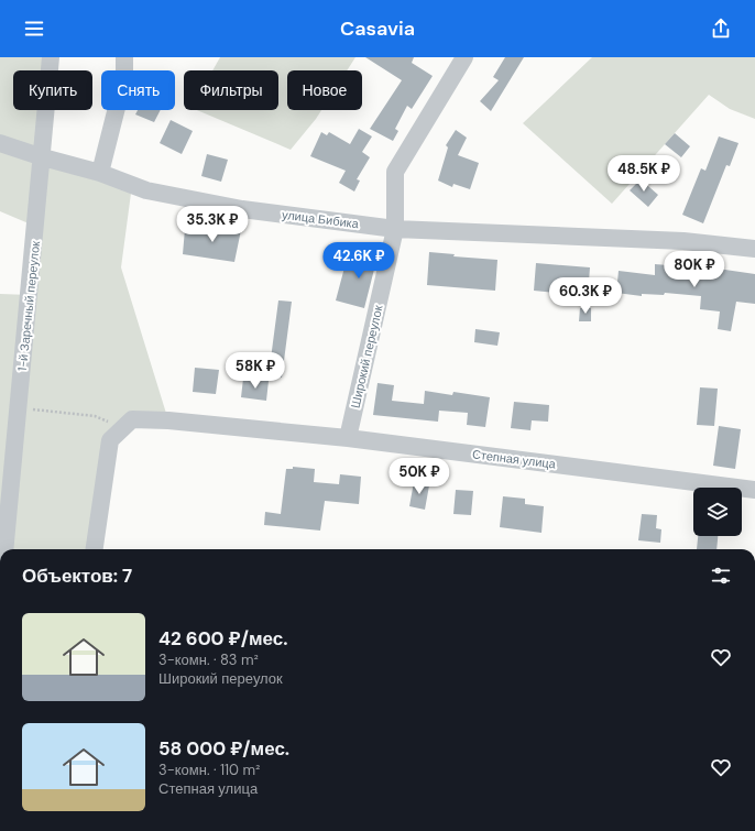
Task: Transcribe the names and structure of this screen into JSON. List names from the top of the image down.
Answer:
{
  "streets": {
    "street": [
      "улица Бибика",
      "1-й Заречный переулок",
      "Широкий переулок",
      "Степная улица"
    ]
  },
  "crossings": [
    ["улица Бибика", "1-й Заречный переулок"],
    ["улица Бибика", "Широкий переулок"],
    ["Широкий переулок", "Степная улица"]
  ],
  "page": {
    "header": "Casavia",
    "chip": [
      "Купить",
      "Снять",
      "Фильтры",
      "Новое"
    ],
    "price": [
      "48.5K ₽",
      "35.3K ₽",
      "42.6K ₽",
      "80K ₽",
      "60.3K ₽",
      "58K ₽",
      "50K ₽"
    ],
    "heading": "Объектов: 7",
    "list": [
      {
        "name": "42 600 ₽/мес.",
        "note": "3-комн. · 83 m² · Широкий переулок"
      },
      {
        "name": "58 000 ₽/мес.",
        "note": "3-комн. · 110 m² · Степная улица"
      }
    ]
  }
}
